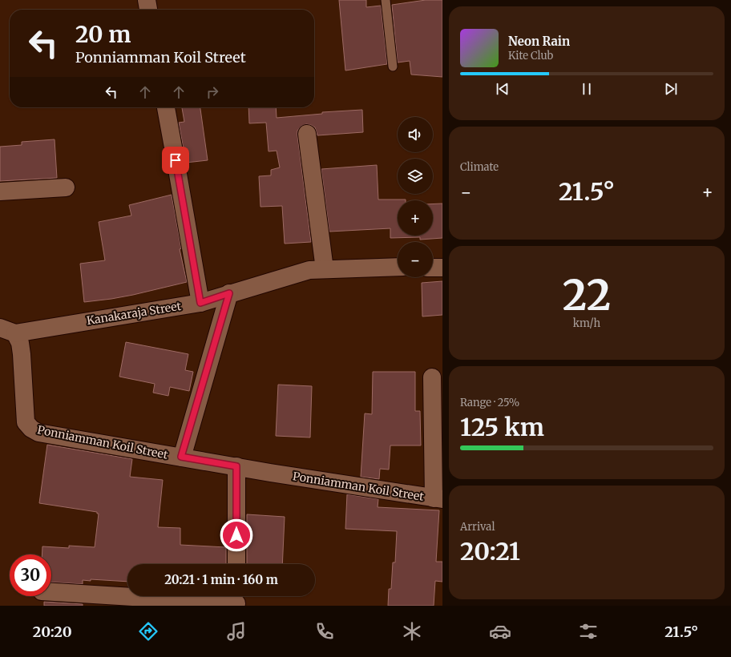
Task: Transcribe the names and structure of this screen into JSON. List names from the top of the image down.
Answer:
{
  "streets": {
    "street": ["Kanakaraja Street", "Ponniamman Koil Street"]
  },
  "crossings": [
    ["Kanakaraja Street", "Ponniamman Koil Street"]
  ],
  "page": {
    "turn": ["20 m", "Ponniamman Koil Street"],
    "song": ["Neon Rain", "Kite Club"],
    "map_buttons": ["+", "−"],
    "tile": [
      "Climate",
      ["22", "km/h"],
      ["Range · 25%", "125 km"],
      ["Arrival", "20:21"]
    ],
    "heat": ["−", "21.5°", "+"],
    "limit": "30",
    "trip": "20:21 · 1 min · 160 m",
    "tabs": ["20:20", "21.5°"]
  }
}
